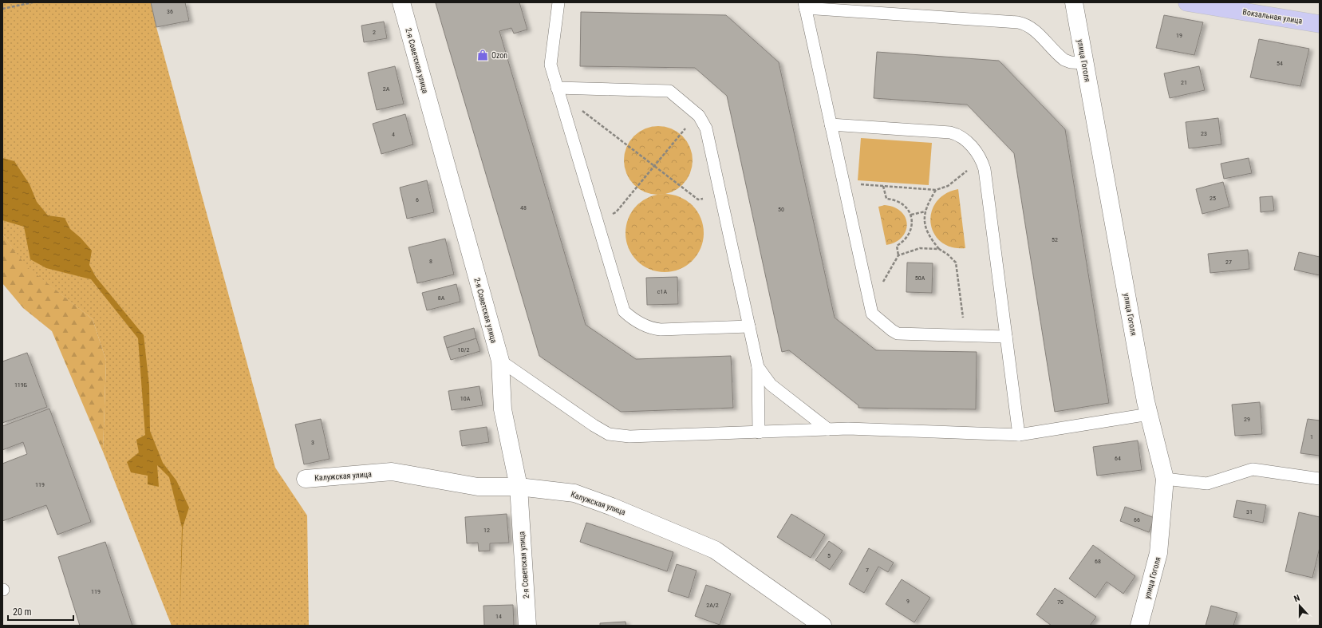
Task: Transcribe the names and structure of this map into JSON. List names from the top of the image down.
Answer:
{
  "streets": {
    "main road": ["Вокзальная улица"],
    "street": ["2-я Советская улица", "улица Гоголя", "Калужская улица"]
  },
  "crossings": [
    ["2-я Советская улица", "Калужская улица"]
  ],
  "places": {
    "shop": ["Ozon"]
  },
  "house_numbers": [
    "36",
    "2",
    "19",
    "54",
    "21",
    "2А",
    "23",
    "4",
    "25",
    "6",
    "48",
    "50",
    "52",
    "8",
    "27",
    "50А",
    "с1А",
    "8А",
    "10/2",
    "119Б",
    "10А",
    "29",
    "1",
    "3",
    "64",
    "119",
    "31",
    "66",
    "12",
    "5",
    "68",
    "7",
    "119",
    "9",
    "70",
    "2А/2",
    "14"
  ],
  "scale_bar": "20 m",
  "north": "top"
}
